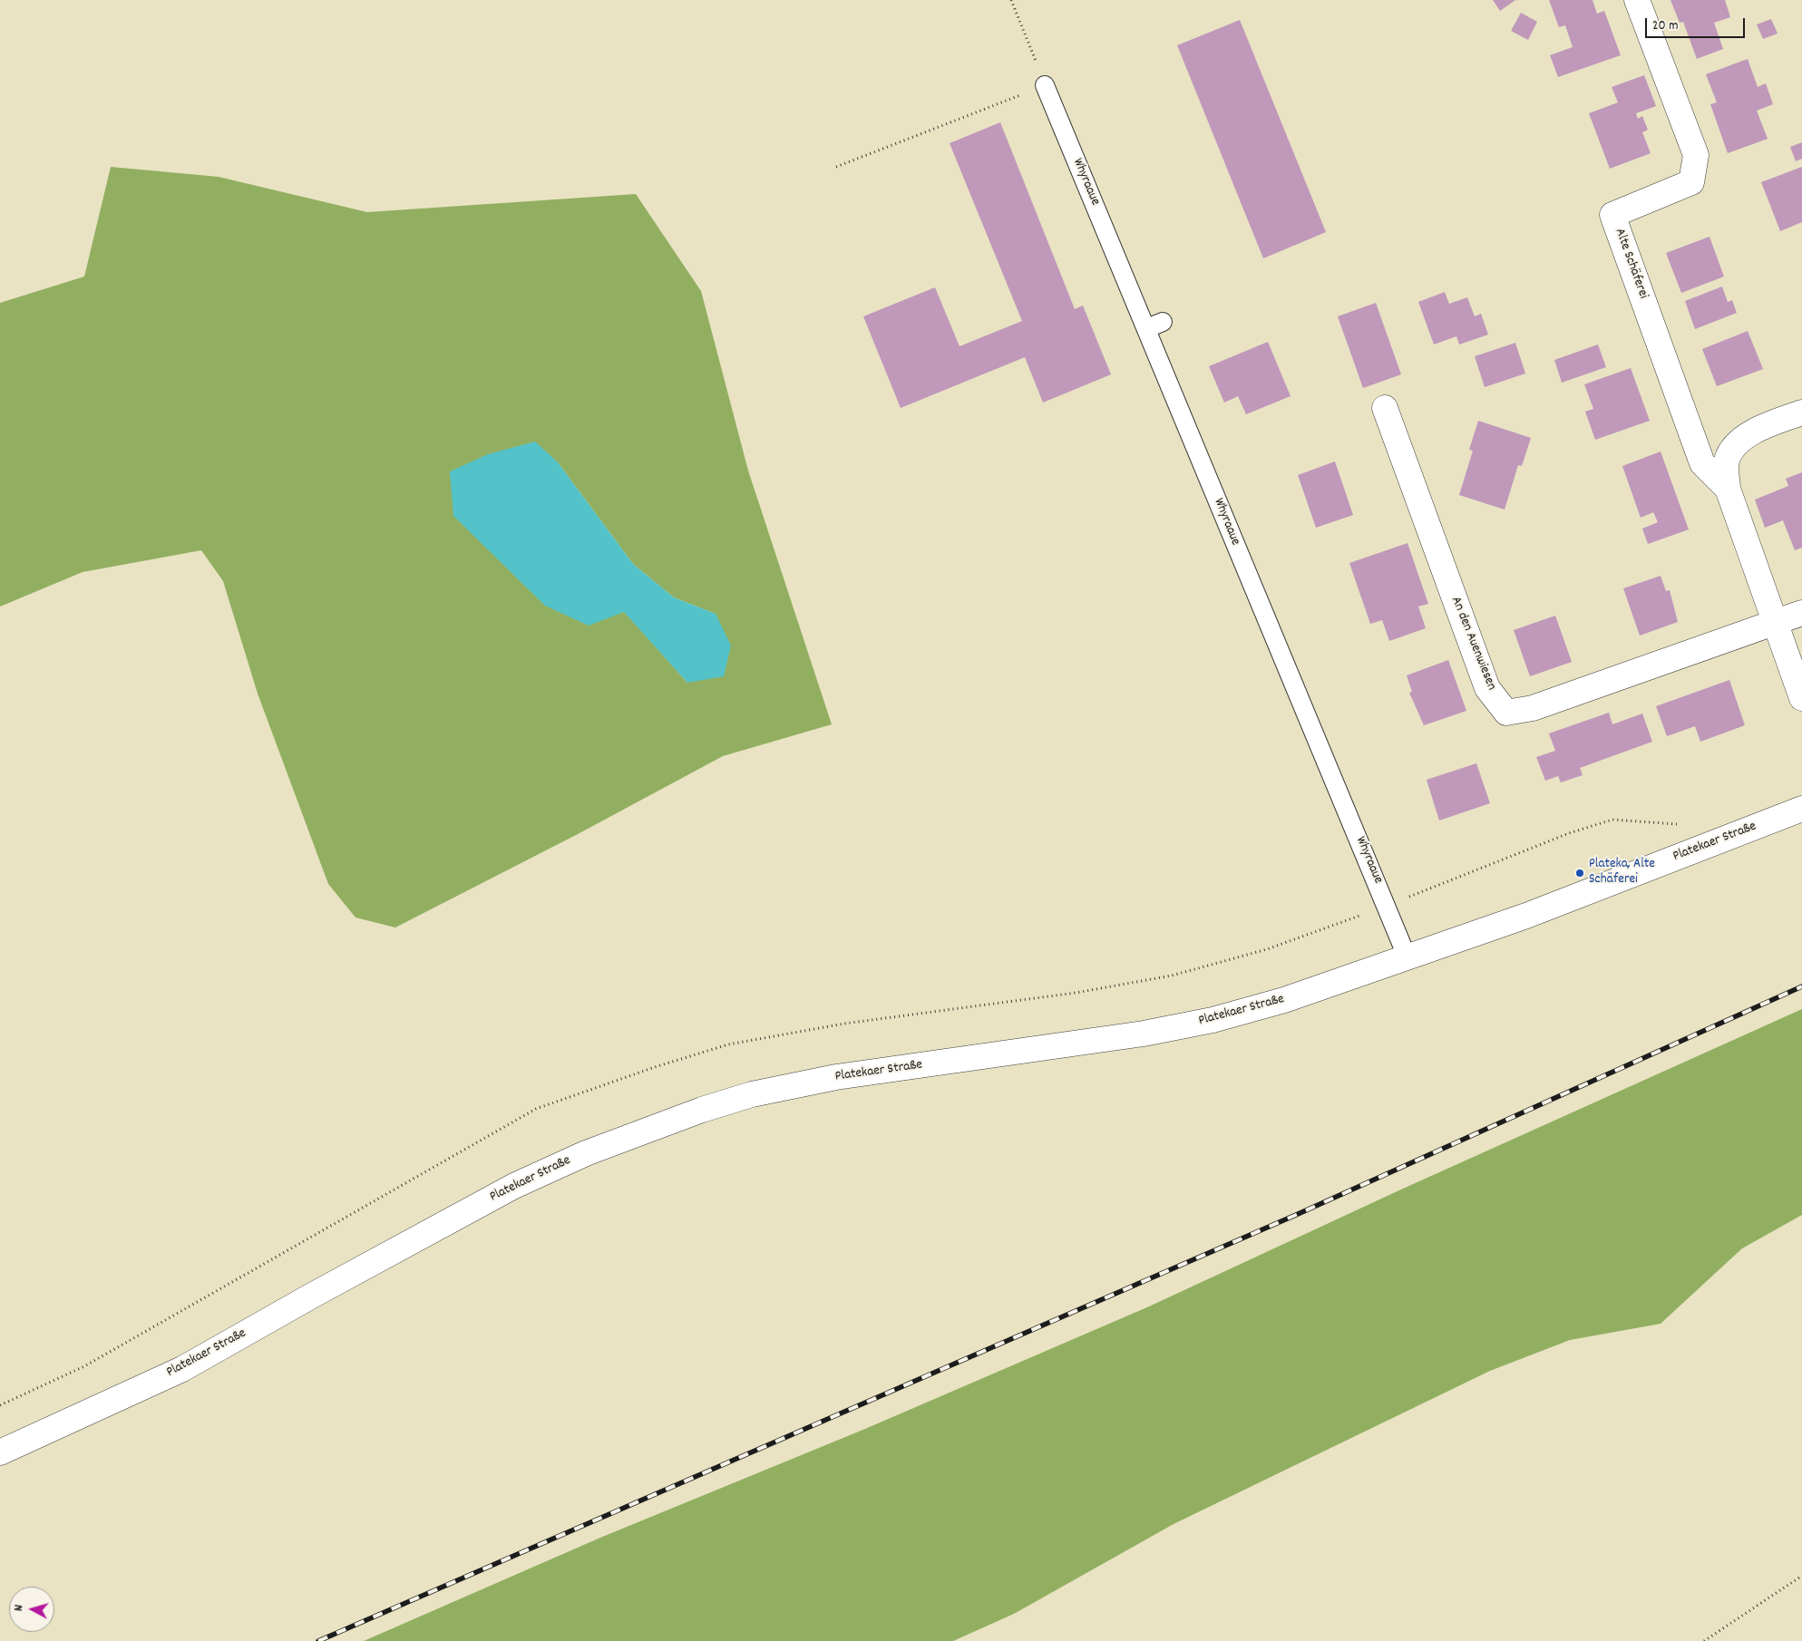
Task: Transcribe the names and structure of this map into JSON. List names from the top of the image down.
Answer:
{
  "streets": {
    "street": ["Alte Schäferei", "An den Auenwiesen", "Platekaer Straße"],
    "lane": ["Whyraaue"]
  },
  "crossings": [
    ["Whyraaue", "Platekaer Straße"],
    ["Alte Schäferei", "An den Auenwiesen"]
  ],
  "places": ["Plateka, Alte Schäferei"],
  "scale_bar": "20 m",
  "north": "left"
}
